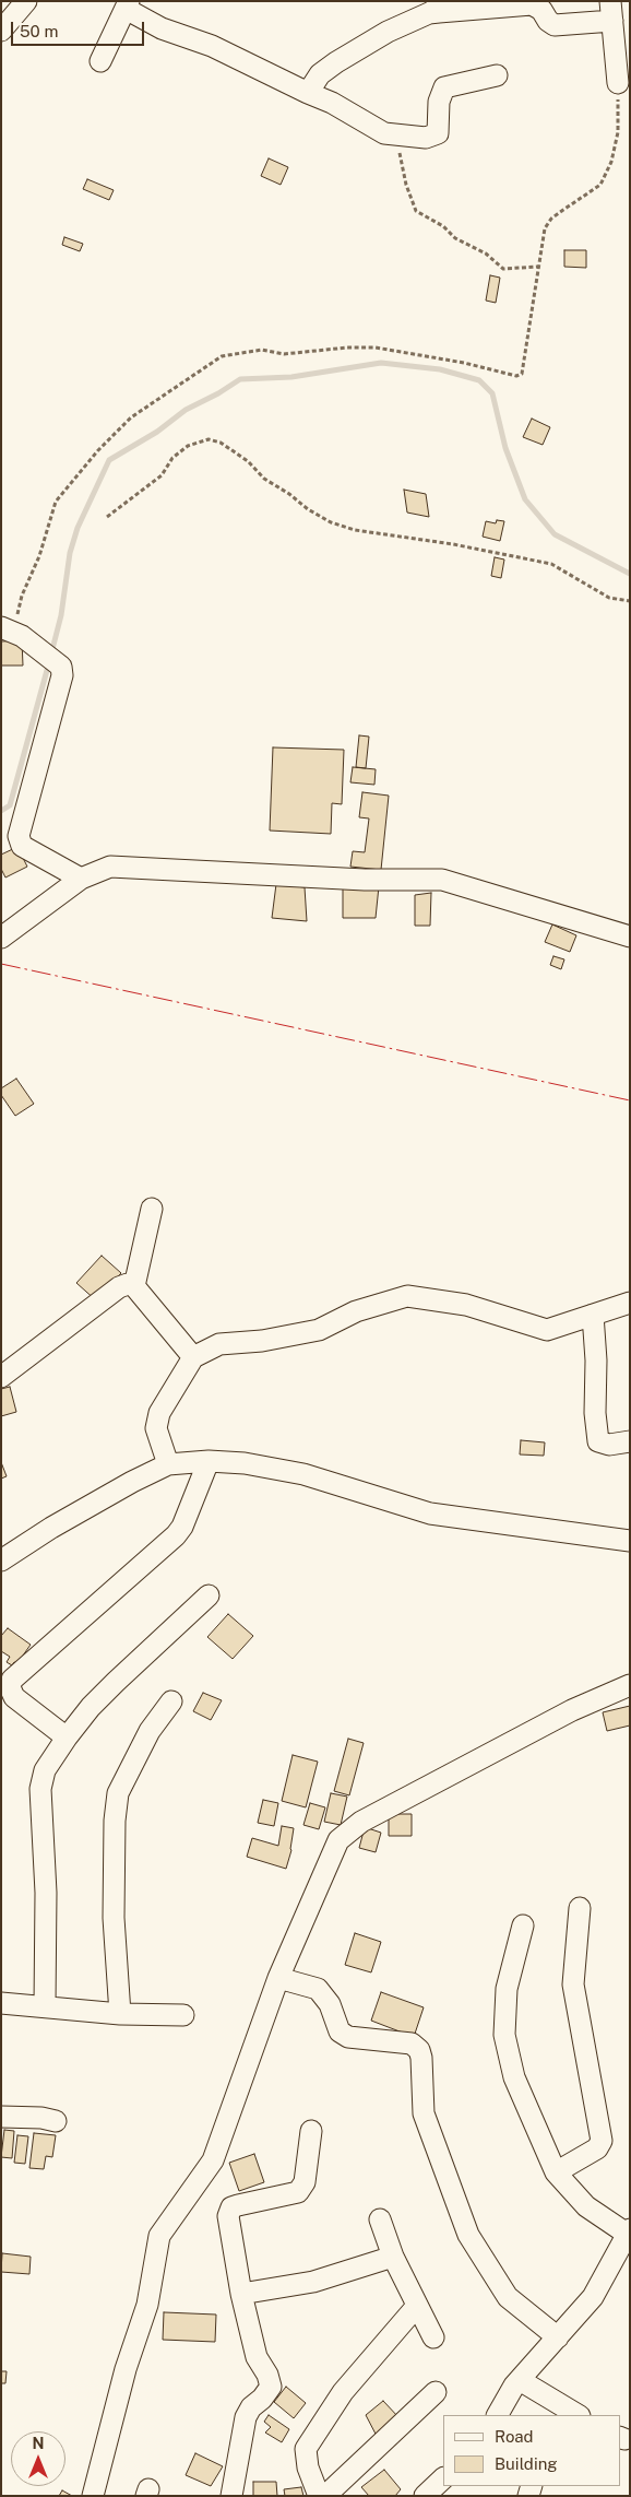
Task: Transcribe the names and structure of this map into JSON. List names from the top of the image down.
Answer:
{
  "legend": ["Road", "Building"],
  "scale_bar": "50 m",
  "north": "top"
}
